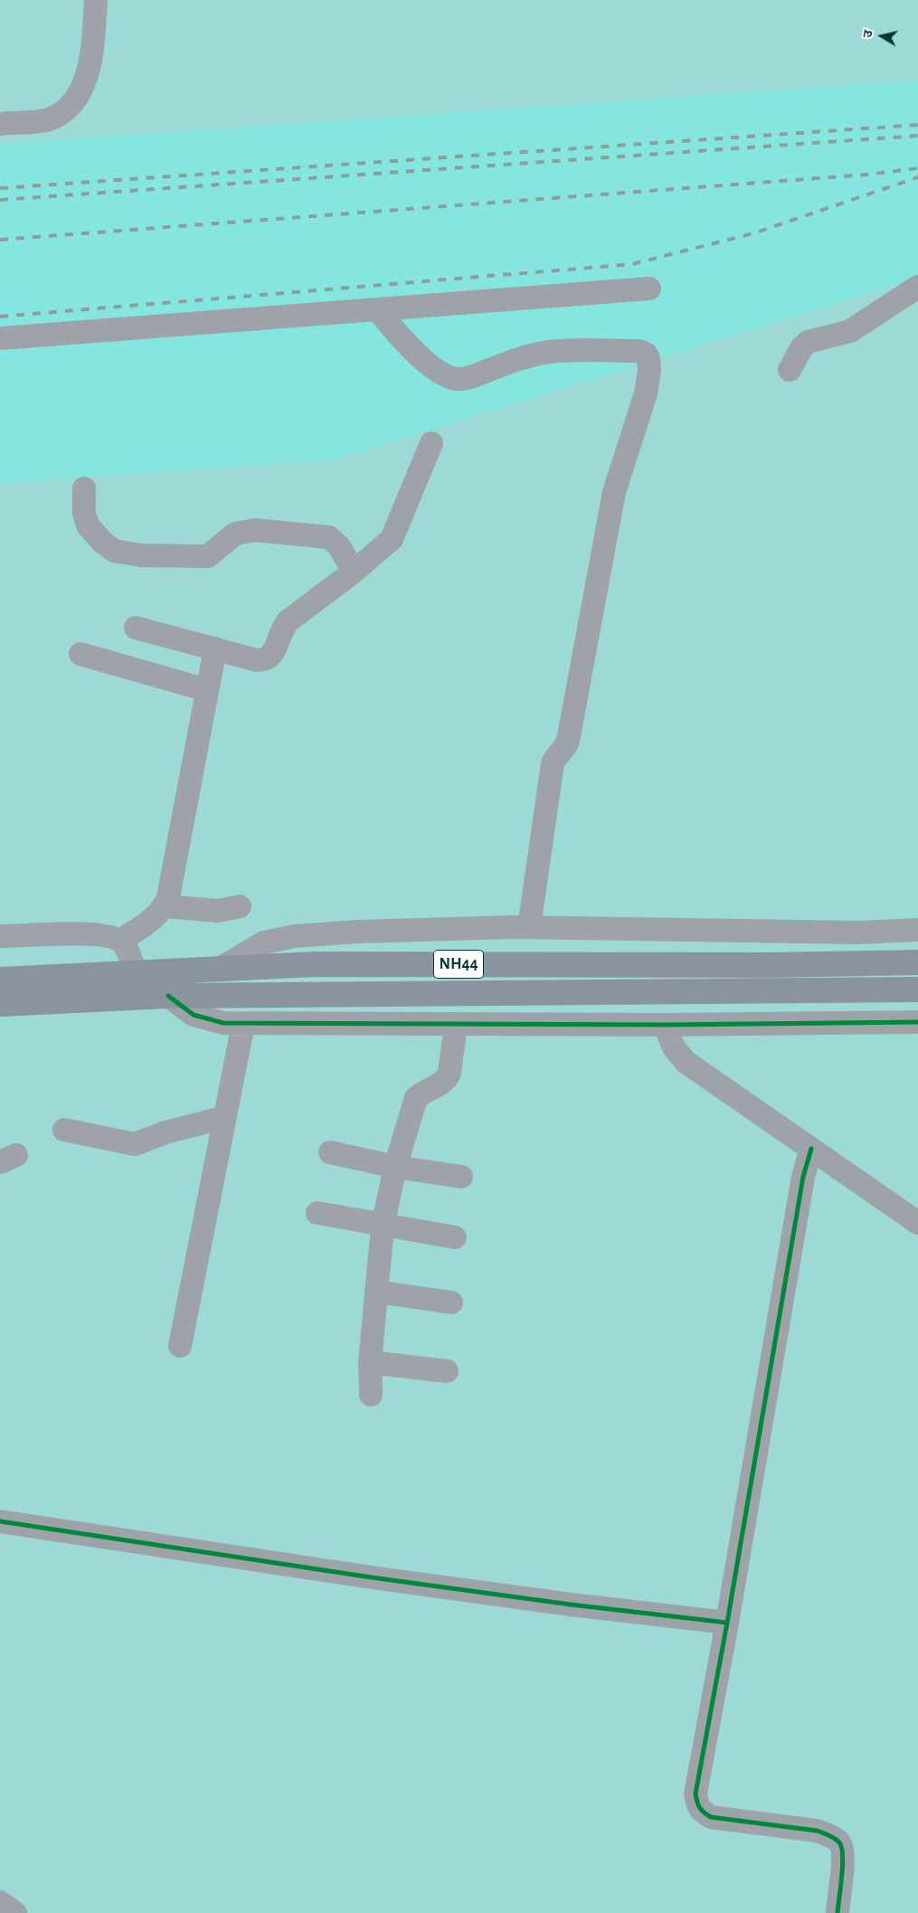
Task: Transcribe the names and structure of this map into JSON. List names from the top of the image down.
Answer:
{
  "streets": {
    "highway": ["NH44"]
  },
  "north": "left"
}
